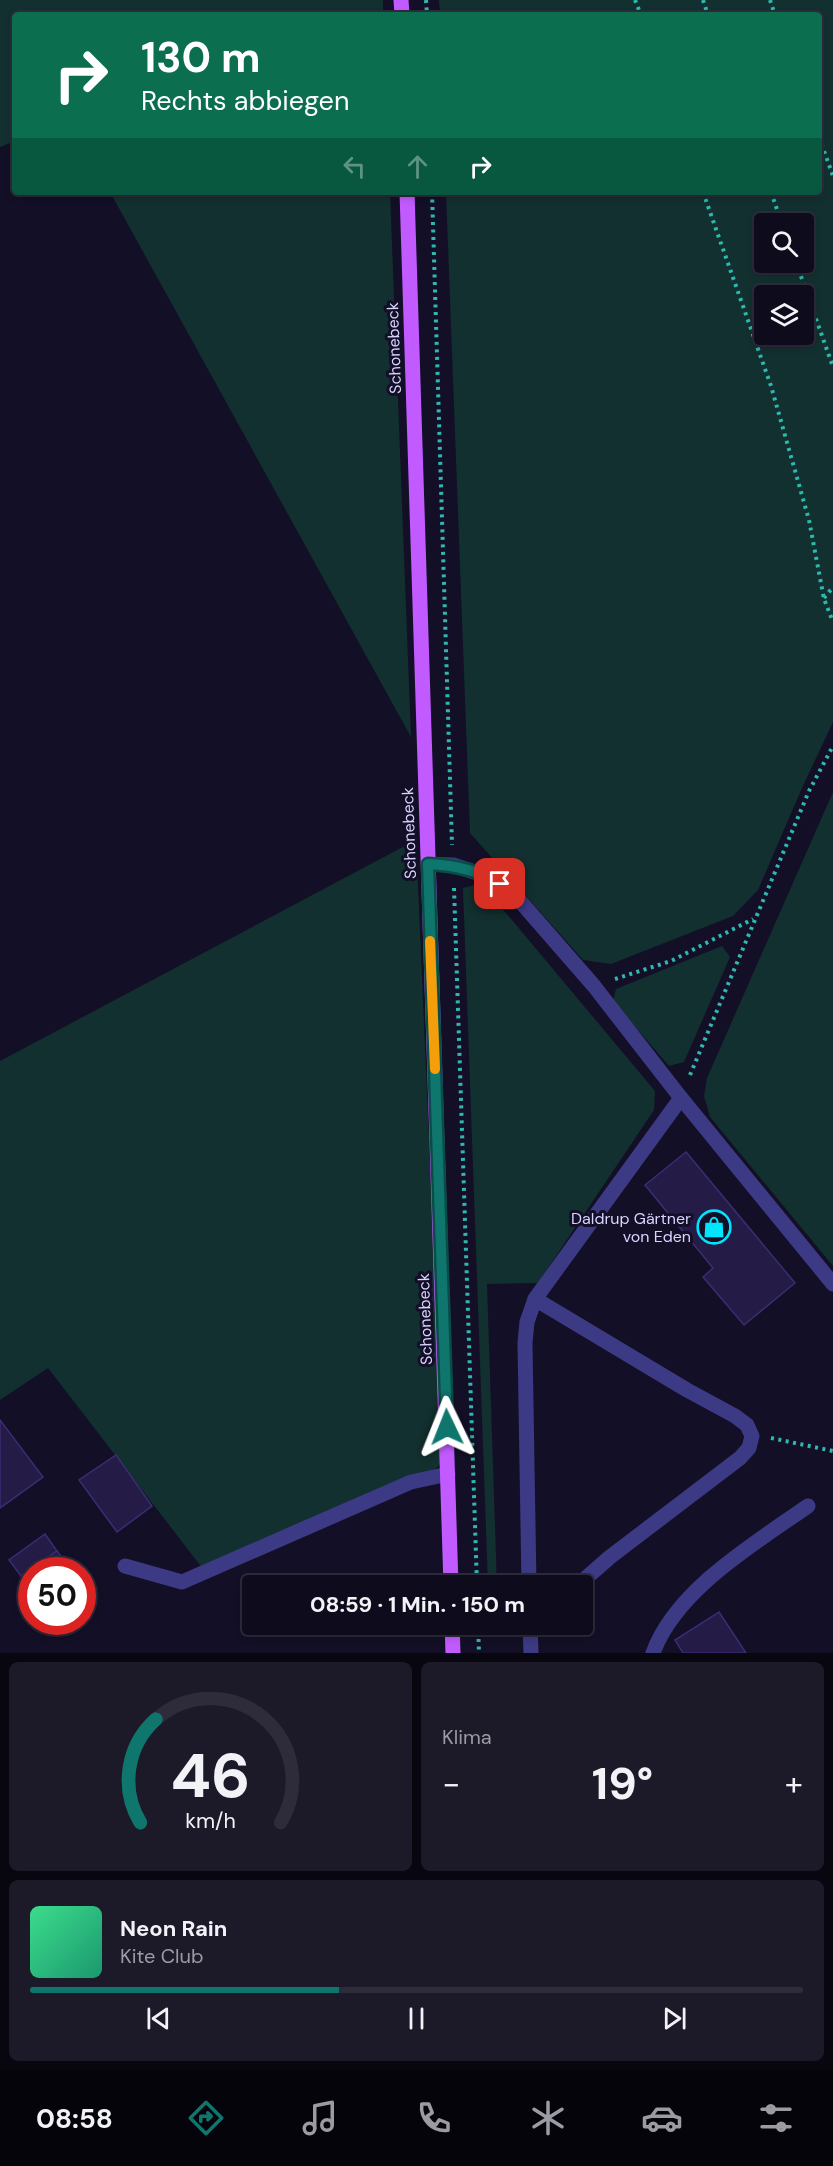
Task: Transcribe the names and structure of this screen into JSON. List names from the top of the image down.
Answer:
{
  "streets": {
    "main road": ["Schonebeck"]
  },
  "places": {
    "shop": ["Daldrup Gärtner von Eden"]
  },
  "page": {
    "turn": ["130 m", "Rechts abbiegen"],
    "limit": "50",
    "trip": "08:59 · 1 Min. · 150 m",
    "tile": "Klima",
    "heat": ["−", "19°", "+"],
    "song": ["Neon Rain", "Kite Club"],
    "tabs": "08:58",
    "gauge": ["46", "km/h"]
  }
}
